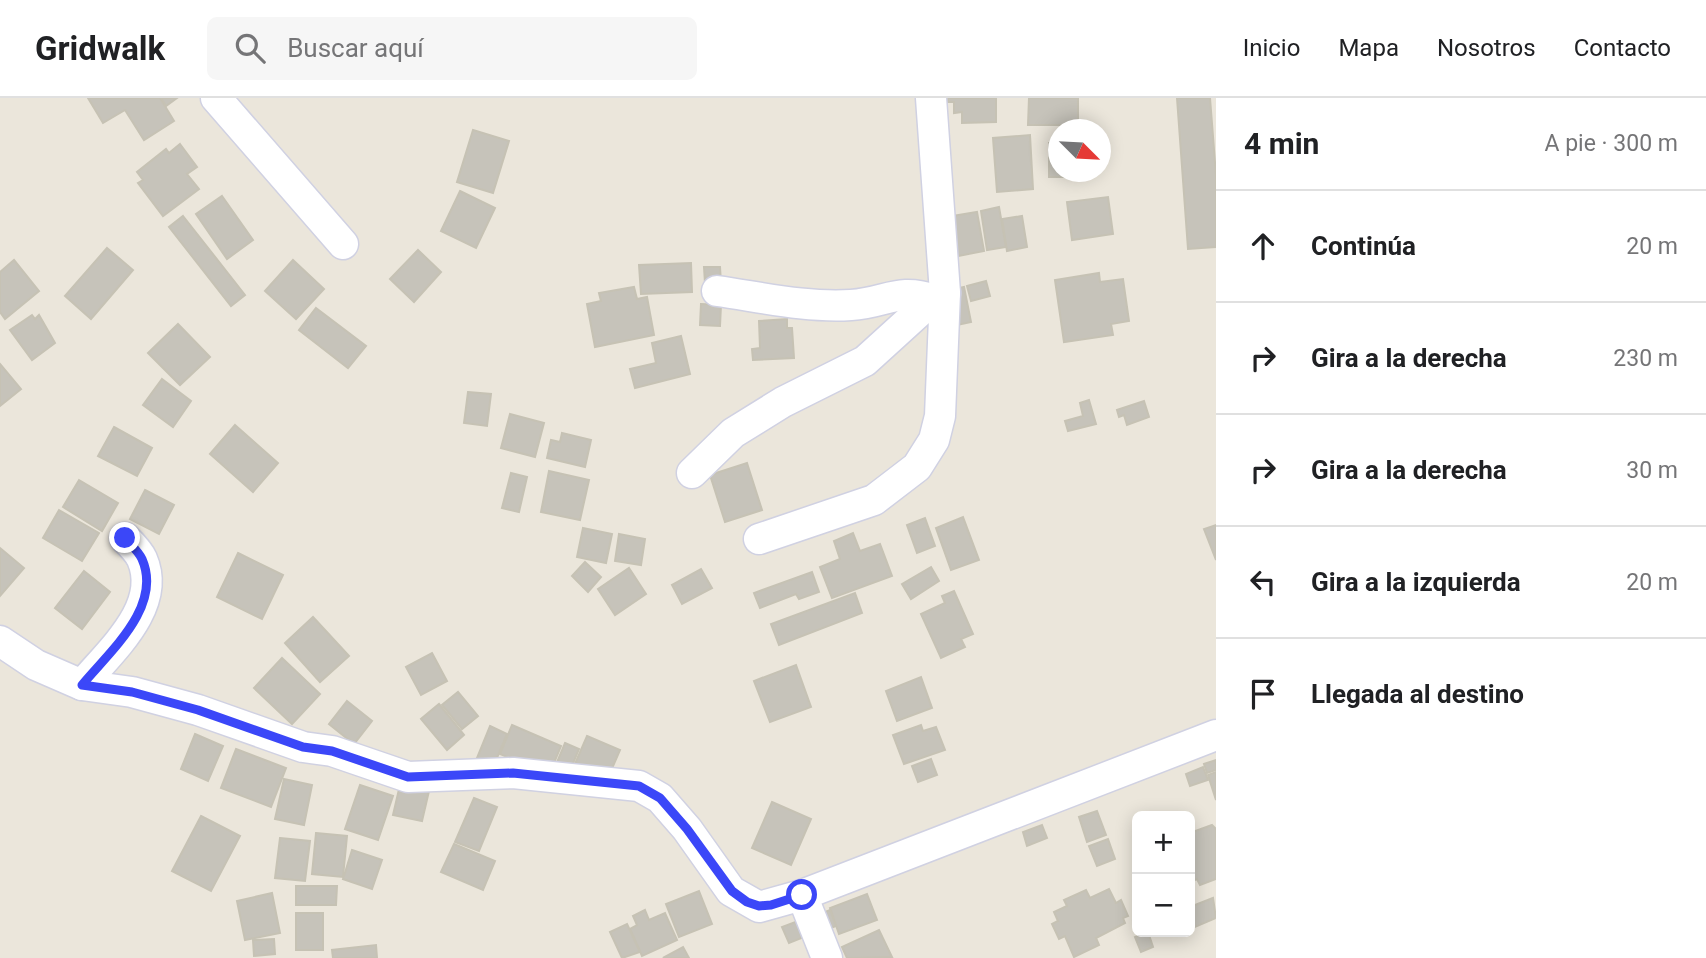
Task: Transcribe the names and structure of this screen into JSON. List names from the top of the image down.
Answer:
{
  "north": "bottom right",
  "page": {
    "header": "Gridwalk",
    "search": "Buscar aquí",
    "nav": [
      "Inicio",
      "Mapa",
      "Nosotros",
      "Contacto"
    ],
    "heading": ["4 min", "A pie · 300 m"],
    "list": [
      ["Continúa", "20 m"],
      ["Gira a la derecha", "230 m"],
      ["Gira a la derecha", "30 m"],
      ["Gira a la izquierda", "20 m"],
      "Llegada al destino"
    ],
    "map_buttons": ["+", "−"]
  }
}
